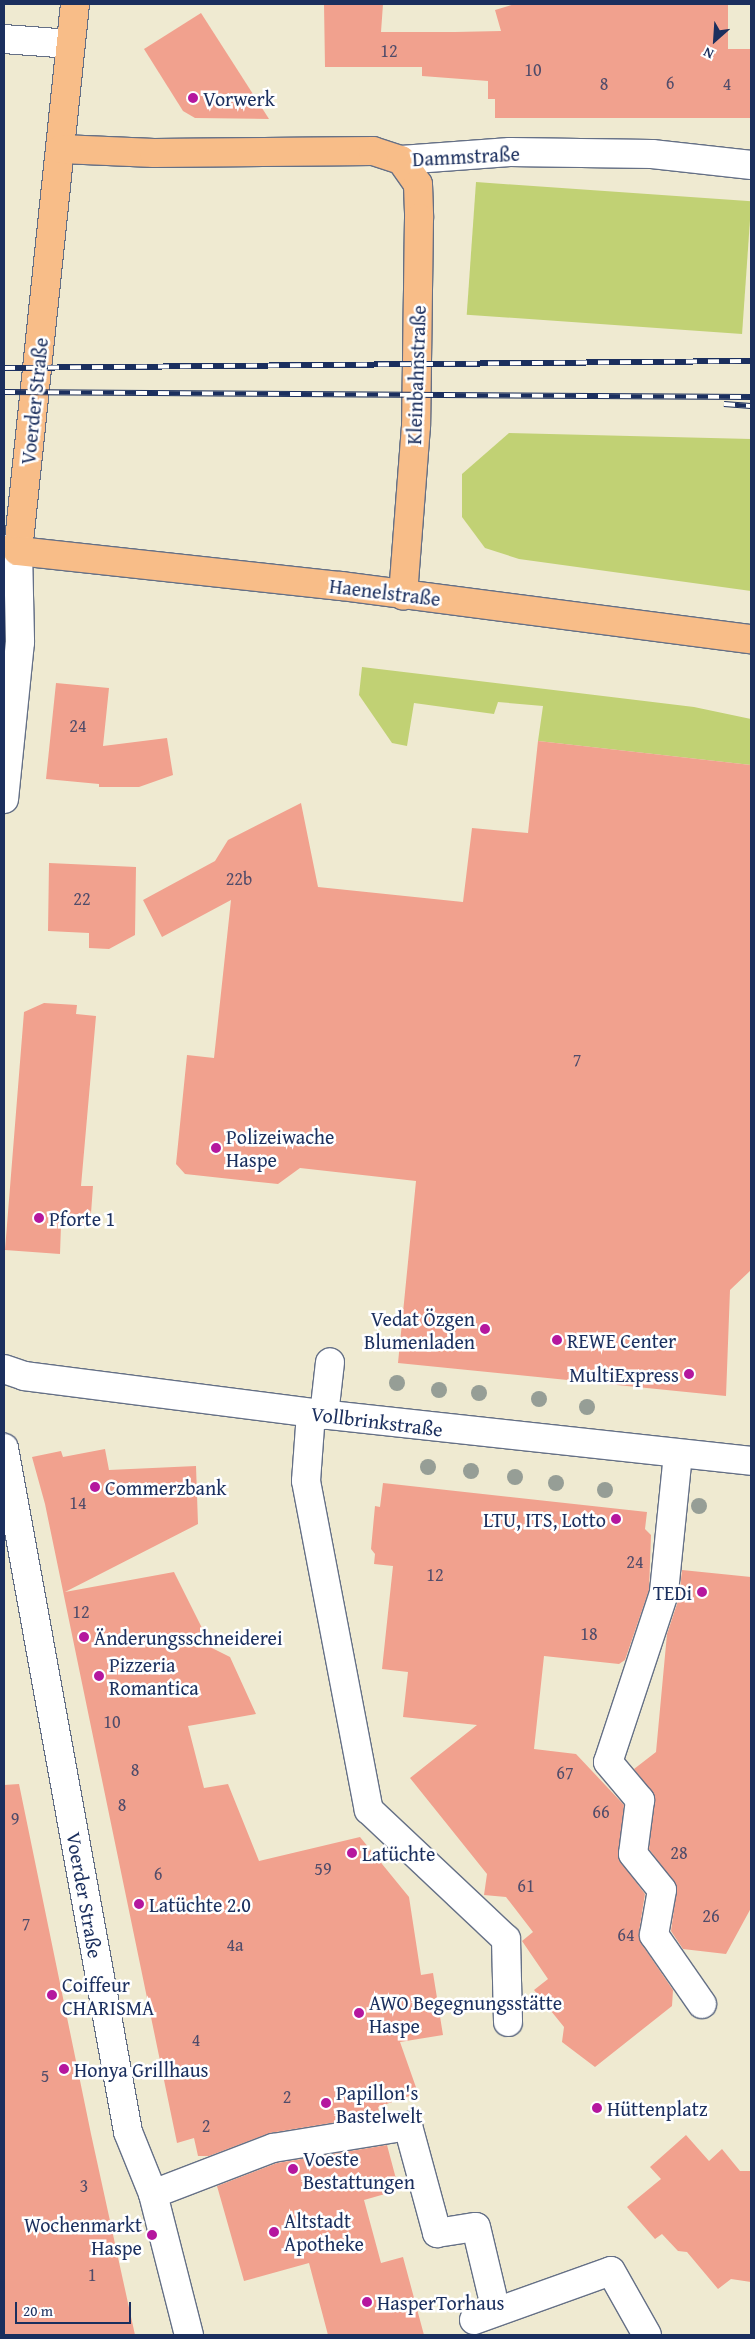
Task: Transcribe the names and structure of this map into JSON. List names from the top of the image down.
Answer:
{
  "streets": {
    "main road": [
      "Dammstraße",
      "Kleinbahnstraße",
      "Voerder Straße",
      "Haenelstraße"
    ],
    "street": ["Vollbrinkstraße"]
  },
  "crossings": [
    ["Dammstraße", "Kleinbahnstraße"],
    ["Dammstraße", "Voerder Straße"],
    ["Kleinbahnstraße", "Haenelstraße"],
    ["Voerder Straße", "Haenelstraße"]
  ],
  "places": [
    "Vorwerk",
    "Polizeiwache Haspe",
    "Pforte 1",
    "Vedat Özgen Blumenladen",
    "REWE Center",
    "MultiExpress",
    "Commerzbank",
    "LTU, ITS, Lotto",
    "TEDi",
    "Änderungsschneiderei",
    "Pizzeria Romantica",
    "Latüchte",
    "Latüchte 2.0",
    "Coiffeur CHARISMA",
    "AWO Begegnungsstätte Haspe",
    "Honya Grillhaus",
    "Papillon's Bastelwelt",
    "Hüttenplatz",
    "Voeste Bestattungen",
    "Altstadt Apotheke",
    "Wochenmarkt Haspe",
    "HasperTorhaus"
  ],
  "house_numbers": [
    "12",
    "10",
    "6",
    "8",
    "4",
    "24",
    "22b",
    "22",
    "7",
    "14",
    "24",
    "12",
    "12",
    "18",
    "10",
    "8",
    "67",
    "8",
    "66",
    "9",
    "28",
    "59",
    "6",
    "61",
    "26",
    "7",
    "64",
    "4a",
    "4",
    "5",
    "2",
    "2",
    "3",
    "1"
  ],
  "scale_bar": "20 m",
  "north": "bottom left"
}
